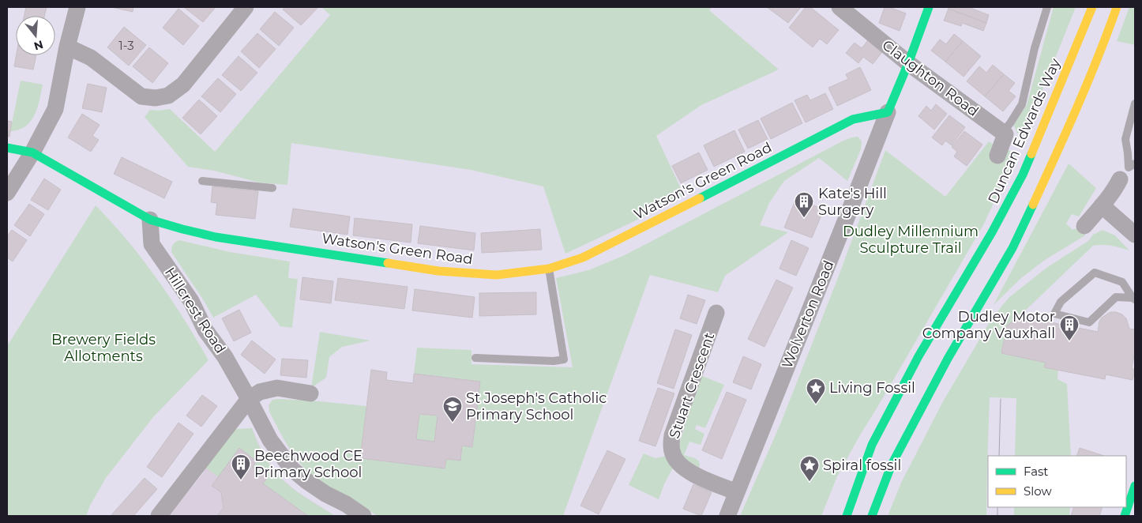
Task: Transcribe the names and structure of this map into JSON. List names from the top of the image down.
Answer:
{
  "streets": {
    "main road": ["Duncan Edwards Way", "Watson's Green Road"],
    "street": [
      "Claughton Road",
      "Hillcrest Road",
      "Wolverton Road",
      "Stuart Crescent"
    ]
  },
  "crossings": [
    ["Watson's Green Road", "Hillcrest Road"],
    ["Watson's Green Road", "Wolverton Road"],
    ["Wolverton Road", "Stuart Crescent"]
  ],
  "parks": ["Dudley Millennium Sculpture Trail", "Brewery Fields Allotments"],
  "places": {
    "building": ["Kate's Hill Surgery", "Dudley Motor Company Vauxhall", "Beechwood CE Primary School"],
    "place": ["Living Fossil", "Spiral fossil"],
    "school or university": ["St Joseph's Catholic Primary School"]
  },
  "house_numbers": ["1-3"],
  "legend": ["Fast", "Slow"],
  "north": "bottom"
}
